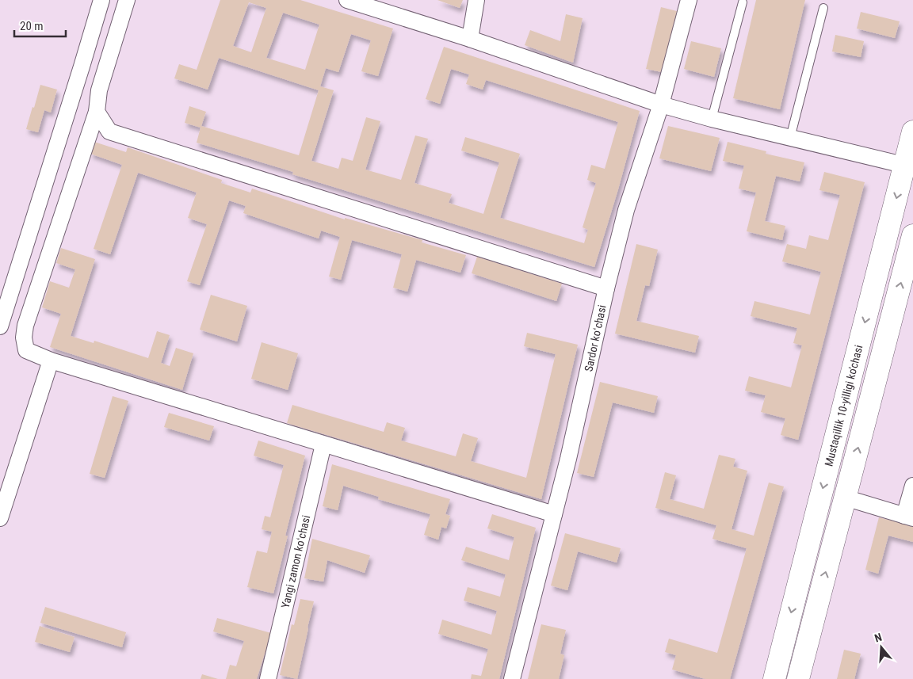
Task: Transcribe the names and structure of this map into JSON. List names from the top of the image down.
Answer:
{
  "streets": {
    "main road": ["Mustaqillik 10-yilligi ko'chasi"],
    "street": ["Sardor koʻchasi", "Yangi zamon koʻchasi"]
  },
  "scale_bar": "20 m",
  "north": "top"
}
